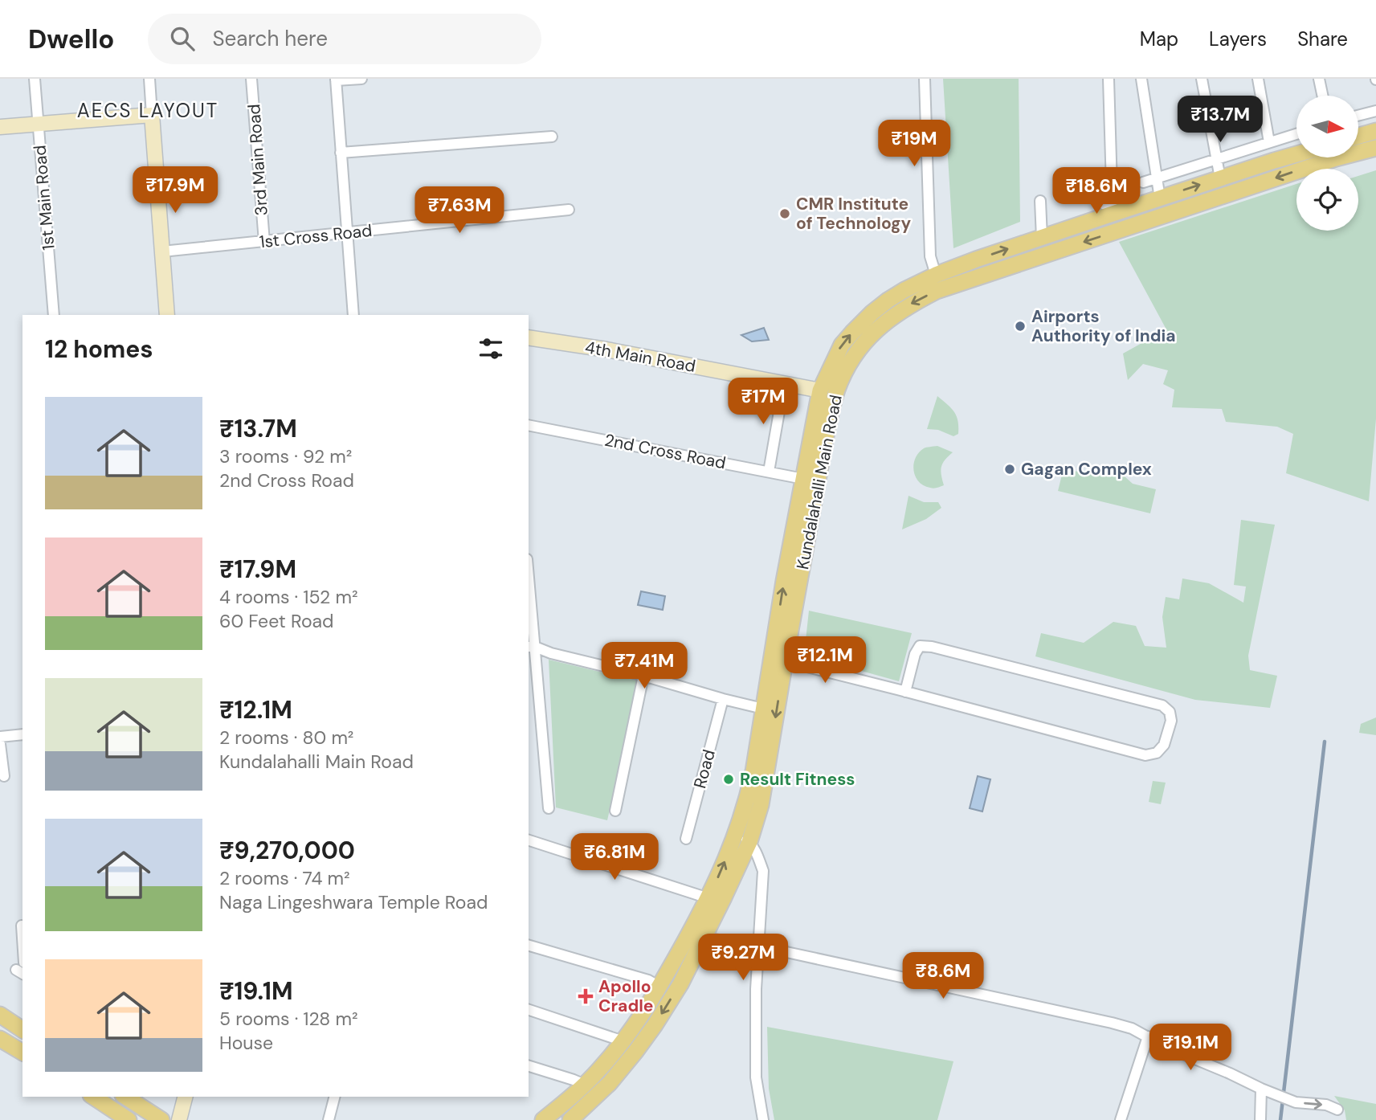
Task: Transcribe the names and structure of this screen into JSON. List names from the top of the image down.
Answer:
{
  "streets": {
    "main road": ["Kundalahalli Main Road"],
    "street": [
      "3rd Main Road",
      "1st Main Road",
      "1st Cross Road",
      "4th Main Road",
      "2nd Cross Road",
      "Road"
    ]
  },
  "crossings": [
    ["3rd Main Road", "1st Cross Road"],
    ["4th Main Road", "Kundalahalli Main Road"],
    ["2nd Cross Road", "Kundalahalli Main Road"]
  ],
  "districts": ["AECS LAYOUT"],
  "places": {
    "other": [
      "CMR Institute of Technology",
      "Airports Authority of India",
      "Gagan Complex",
      "Result Fitness"
    ],
    "health": ["Apollo Cradle"]
  },
  "north": "right",
  "page": {
    "header": "Dwello",
    "search": "Search here",
    "nav": ["Map", "Layers", "Share"],
    "price": [
      "₹13.7M",
      "₹19M",
      "₹17.9M",
      "₹18.6M",
      "₹7.63M",
      "₹17M",
      "₹12.1M",
      "₹7.41M",
      "₹6.81M",
      "₹9.27M",
      "₹8.6M",
      "₹19.1M"
    ],
    "heading": "12 homes",
    "list": [
      {
        "name": "₹13.7M",
        "note": "3 rooms · 92 m² · 2nd Cross Road"
      },
      {
        "name": "₹17.9M",
        "note": "4 rooms · 152 m² · 60 Feet Road"
      },
      {
        "name": "₹12.1M",
        "note": "2 rooms · 80 m² · Kundalahalli Main Road"
      },
      {
        "name": "₹9,270,000",
        "note": "2 rooms · 74 m² · Naga Lingeshwara Temple Road"
      },
      {
        "name": "₹19.1M",
        "note": "5 rooms · 128 m² · House"
      }
    ]
  }
}
